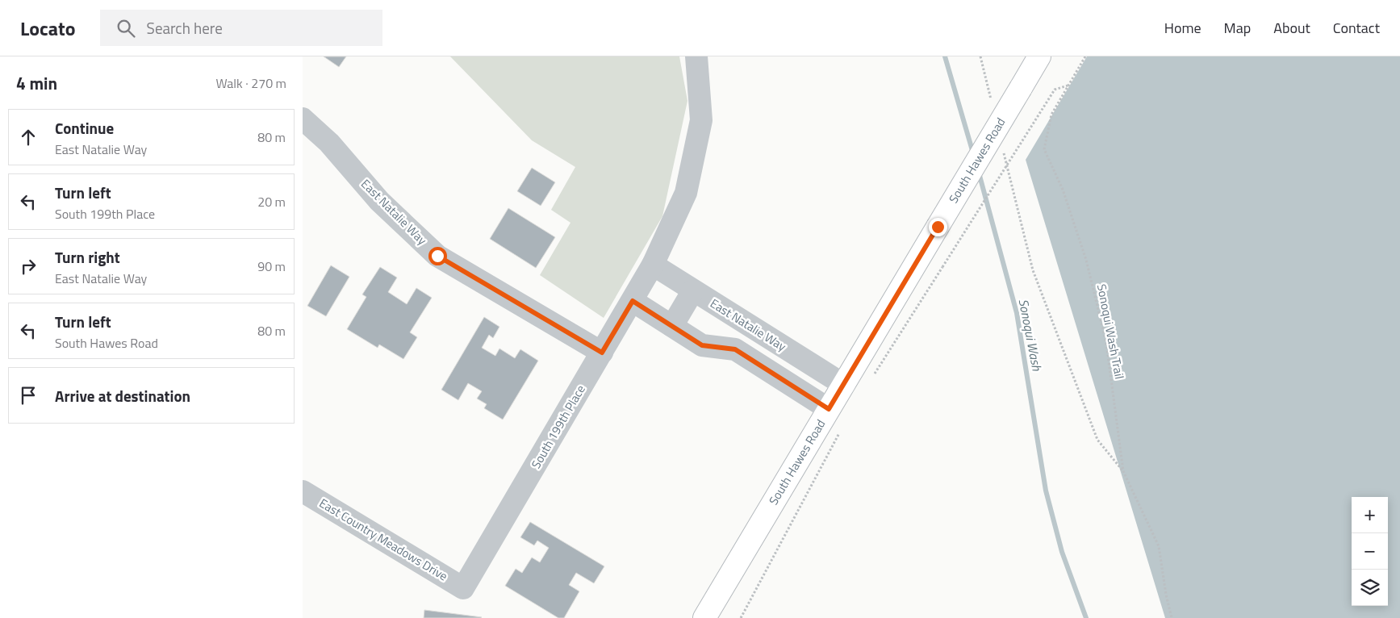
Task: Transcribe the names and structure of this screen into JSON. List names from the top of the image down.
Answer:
{
  "streets": {
    "main road": ["South Hawes Road"],
    "street": ["East Natalie Way", "South 199th Place", "East Country Meadows Drive"],
    "path": ["Sonoqui Wash Trail"]
  },
  "crossings": [
    ["South Hawes Road", "East Natalie Way"],
    ["East Natalie Way", "South 199th Place"],
    ["South 199th Place", "East Country Meadows Drive"]
  ],
  "water": ["Sonoqui Wash"],
  "page": {
    "header": "Locato",
    "search": "Search here",
    "nav": [
      "Home",
      "Map",
      "About",
      "Contact"
    ],
    "heading": ["4 min", "Walk · 270 m"],
    "list": [
      ["Continue", "East Natalie Way", "80 m"],
      ["Turn left", "South 199th Place", "20 m"],
      ["Turn right", "East Natalie Way", "90 m"],
      ["Turn left", "South Hawes Road", "80 m"],
      "Arrive at destination"
    ],
    "map_buttons": ["+", "−"]
  }
}
